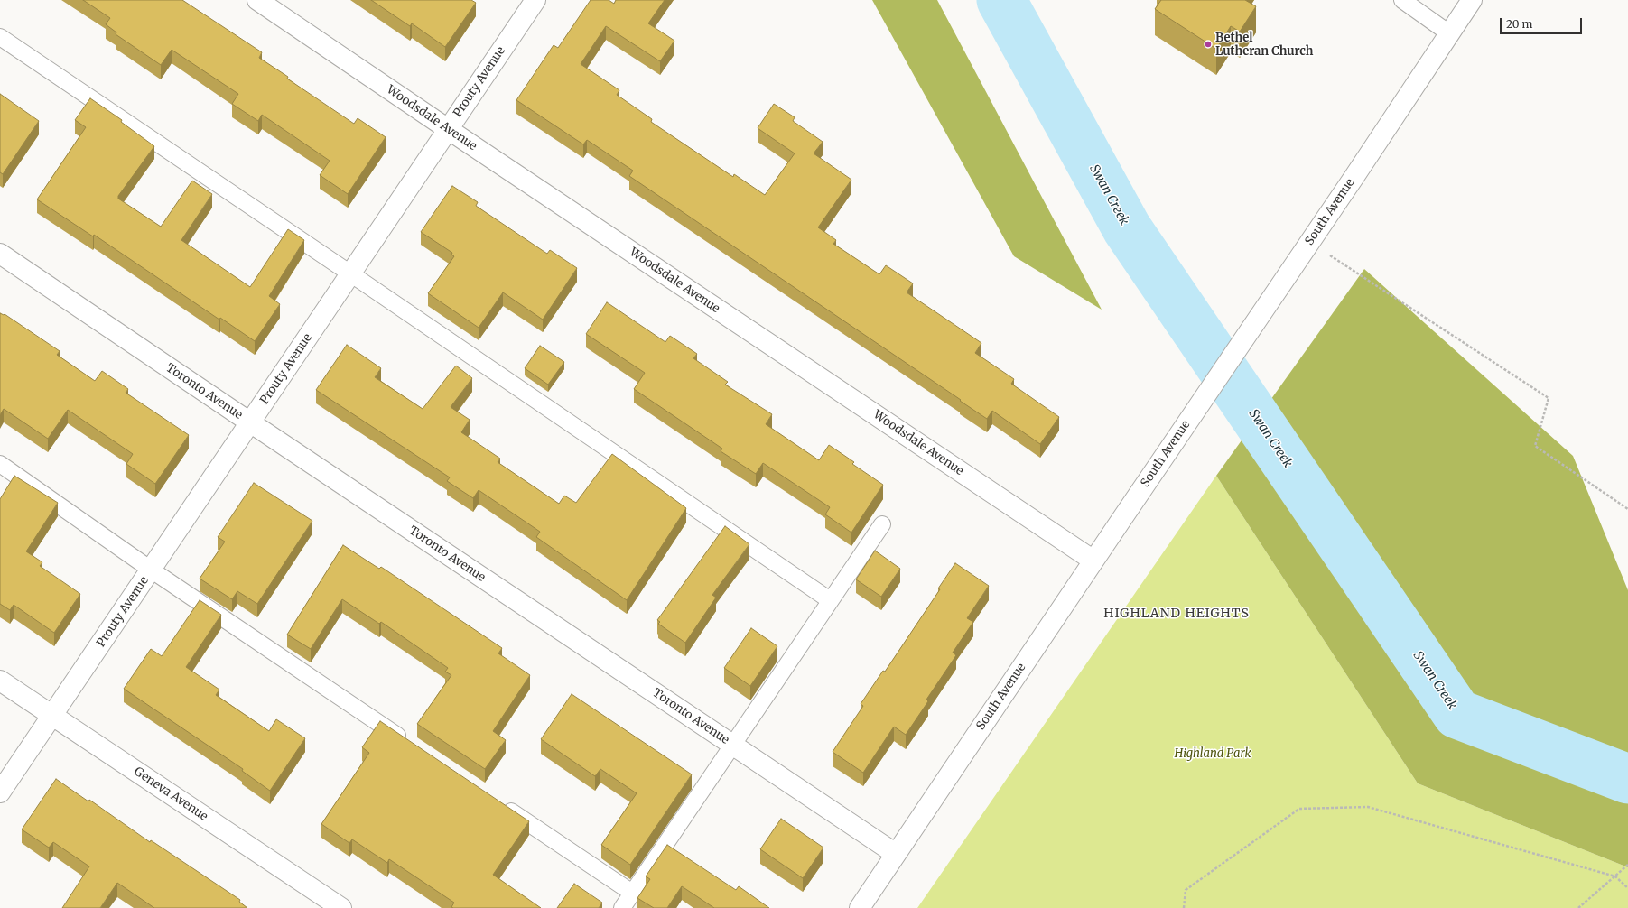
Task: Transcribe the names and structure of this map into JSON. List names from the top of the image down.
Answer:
{
  "streets": {
    "street": [
      "Prouty Avenue",
      "Woodsdale Avenue",
      "South Avenue",
      "Toronto Avenue",
      "Geneva Avenue"
    ]
  },
  "crossings": [
    ["Prouty Avenue", "Woodsdale Avenue"],
    ["Prouty Avenue", "Toronto Avenue"],
    ["Prouty Avenue", "Geneva Avenue"],
    ["Woodsdale Avenue", "South Avenue"],
    ["South Avenue", "Toronto Avenue"]
  ],
  "districts": ["HIGHLAND HEIGHTS"],
  "water": ["Swan Creek"],
  "parks": ["Highland Park"],
  "places": ["Bethel Lutheran Church"],
  "scale_bar": "20 m"
}
